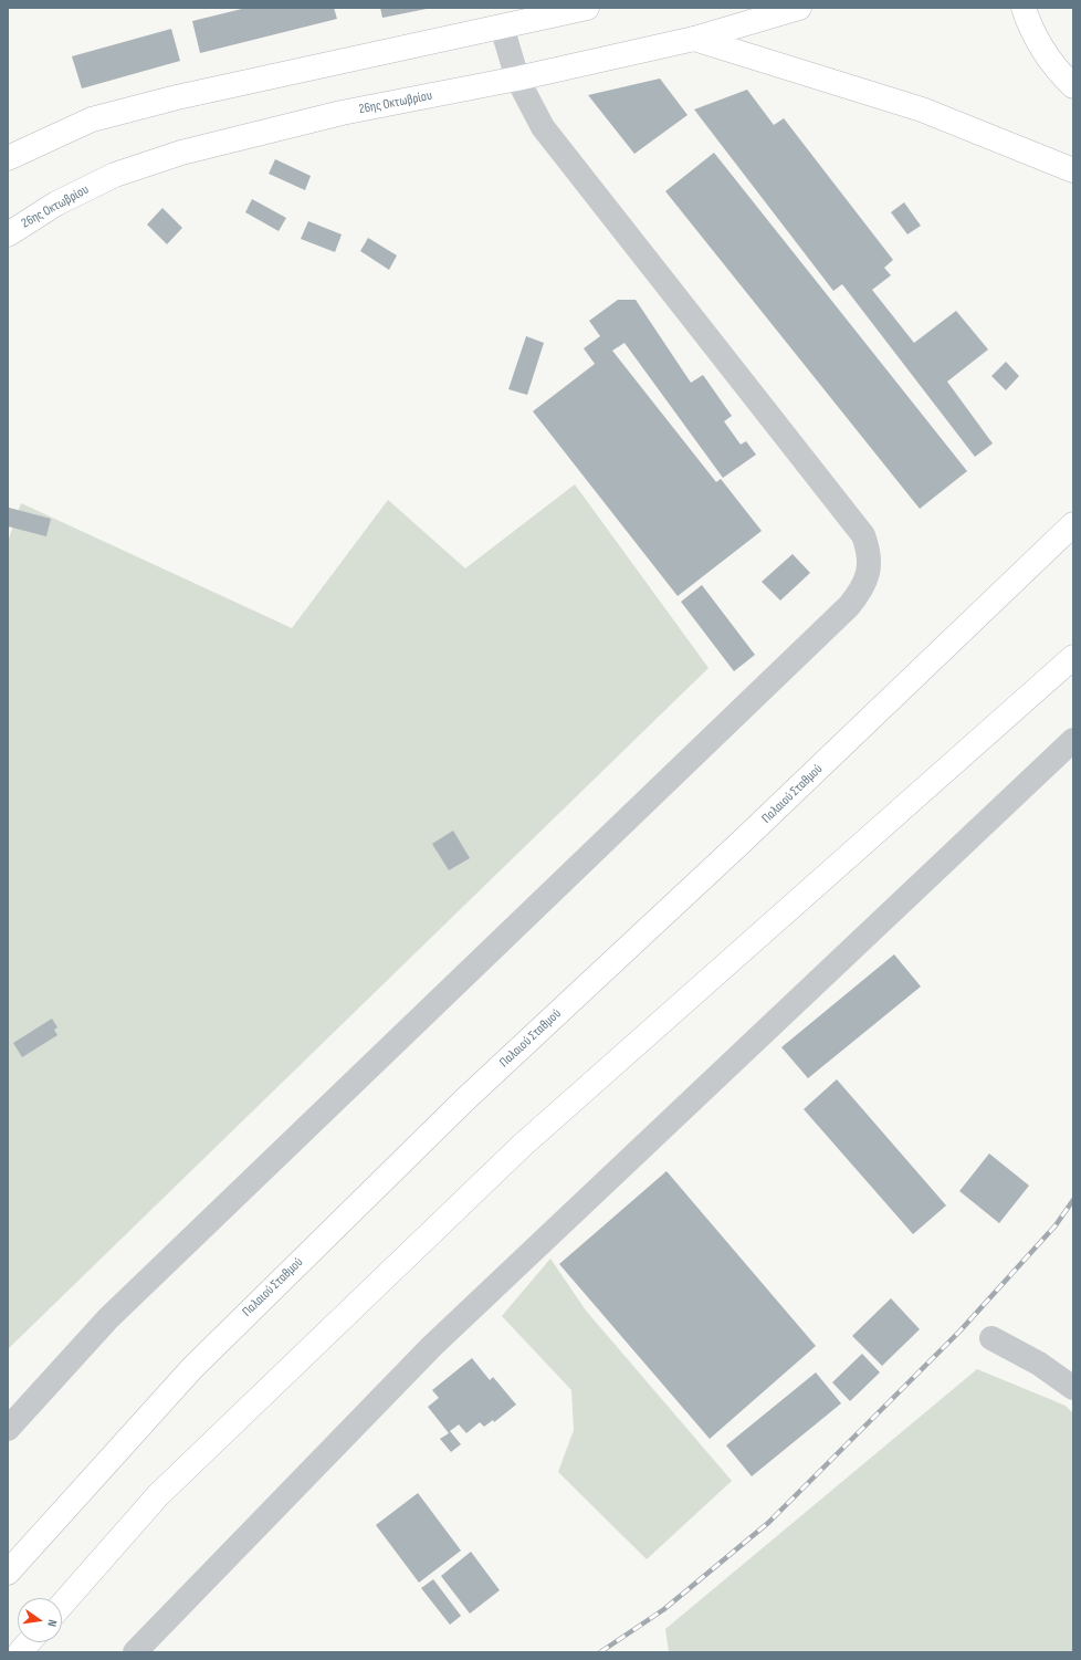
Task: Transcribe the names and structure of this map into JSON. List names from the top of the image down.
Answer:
{
  "streets": {
    "main road": ["26ης Οκτωβρίου", "Παλαιού Σταθμού"]
  },
  "north": "right"
}
